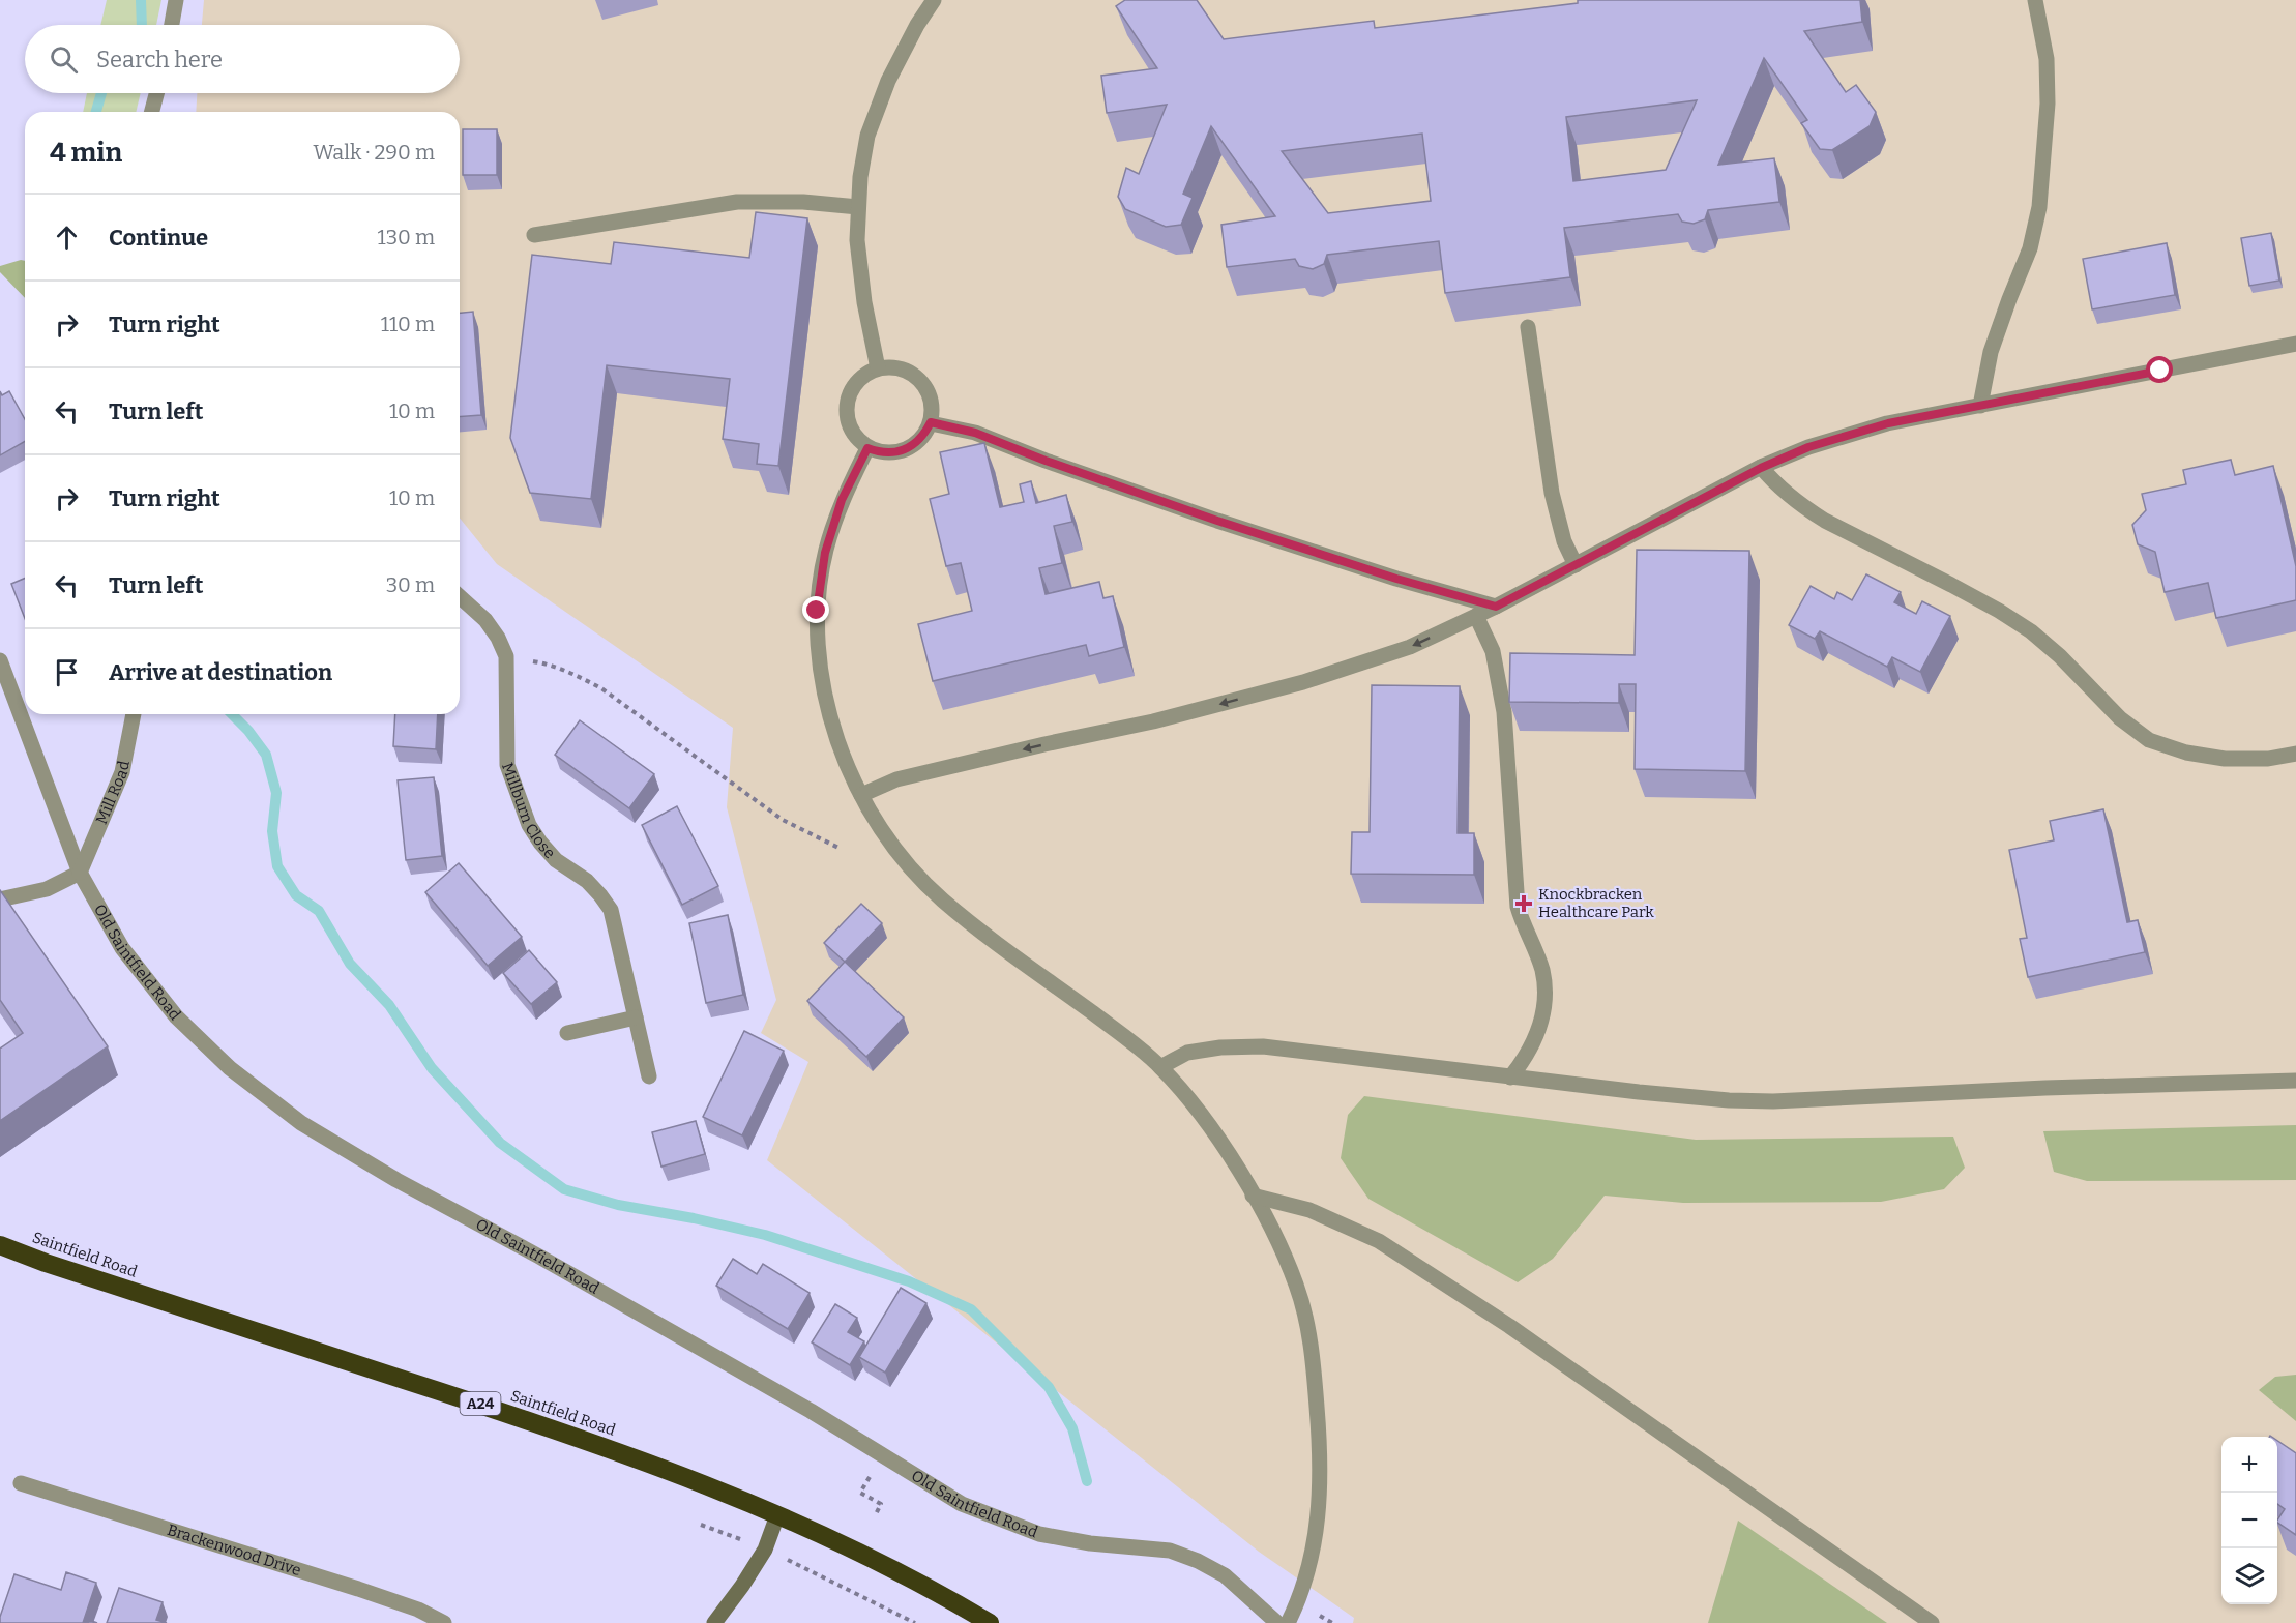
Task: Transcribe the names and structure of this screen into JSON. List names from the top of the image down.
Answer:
{
  "streets": {
    "highway": ["Saintfield Road", "A24"],
    "street": [
      "Mill Road",
      "Millburn Close",
      "Old Saintfield Road",
      "Brackenwood Drive"
    ]
  },
  "crossings": [
    ["Mill Road", "Old Saintfield Road"]
  ],
  "places": {
    "health": ["Knockbracken Healthcare Park"]
  },
  "page": {
    "search": "Search here",
    "heading": ["4 min", "Walk · 290 m"],
    "list": [
      ["Continue", "130 m"],
      ["Turn right", "110 m"],
      ["Turn left", "10 m"],
      ["Turn right", "10 m"],
      ["Turn left", "30 m"],
      "Arrive at destination"
    ],
    "map_buttons": ["+", "−"]
  }
}
